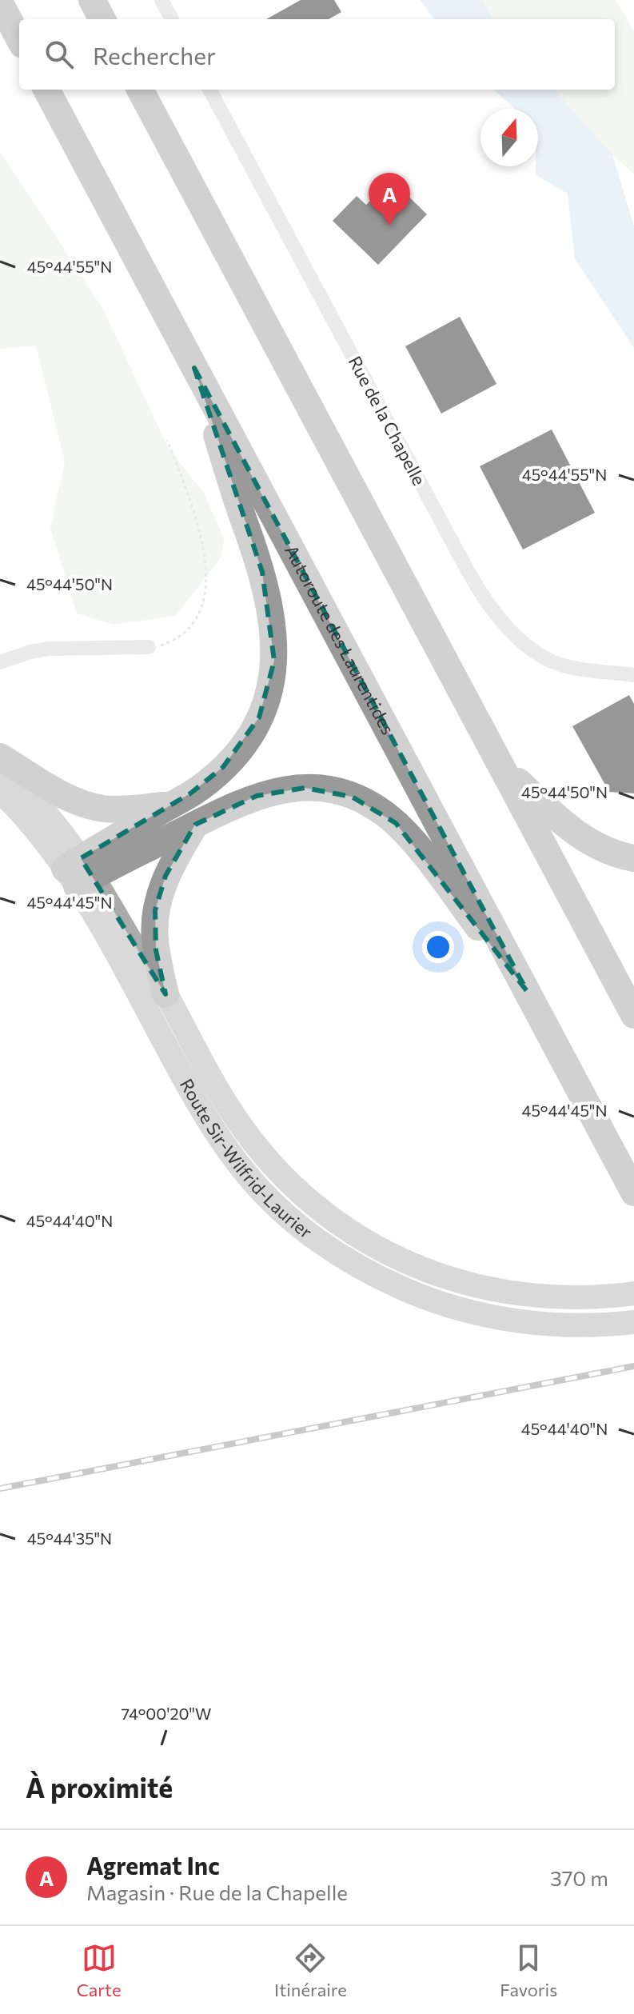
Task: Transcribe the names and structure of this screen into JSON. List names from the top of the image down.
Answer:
{
  "streets": {
    "highway": ["Autoroute des Laurentides"],
    "main road": ["Route Sir-Wilfrid-Laurier"],
    "street": ["Rue de la Chapelle"]
  },
  "north": "top",
  "page": {
    "search": "Rechercher",
    "pins": "A",
    "heading": "À proximité",
    "list": [
      {
        "mark": "A",
        "name": "Agremat Inc",
        "note": "Magasin · Rue de la Chapelle",
        "value": "370 m"
      }
    ],
    "nav": ["Carte", "Itinéraire", "Favoris"]
  },
  "coordinates": [
    "45°44'55\"N",
    "45°44'50\"N",
    "45°44'45\"N",
    "45°44'40\"N",
    "45°44'35\"N",
    "74°00'20\"W"
  ]
}
